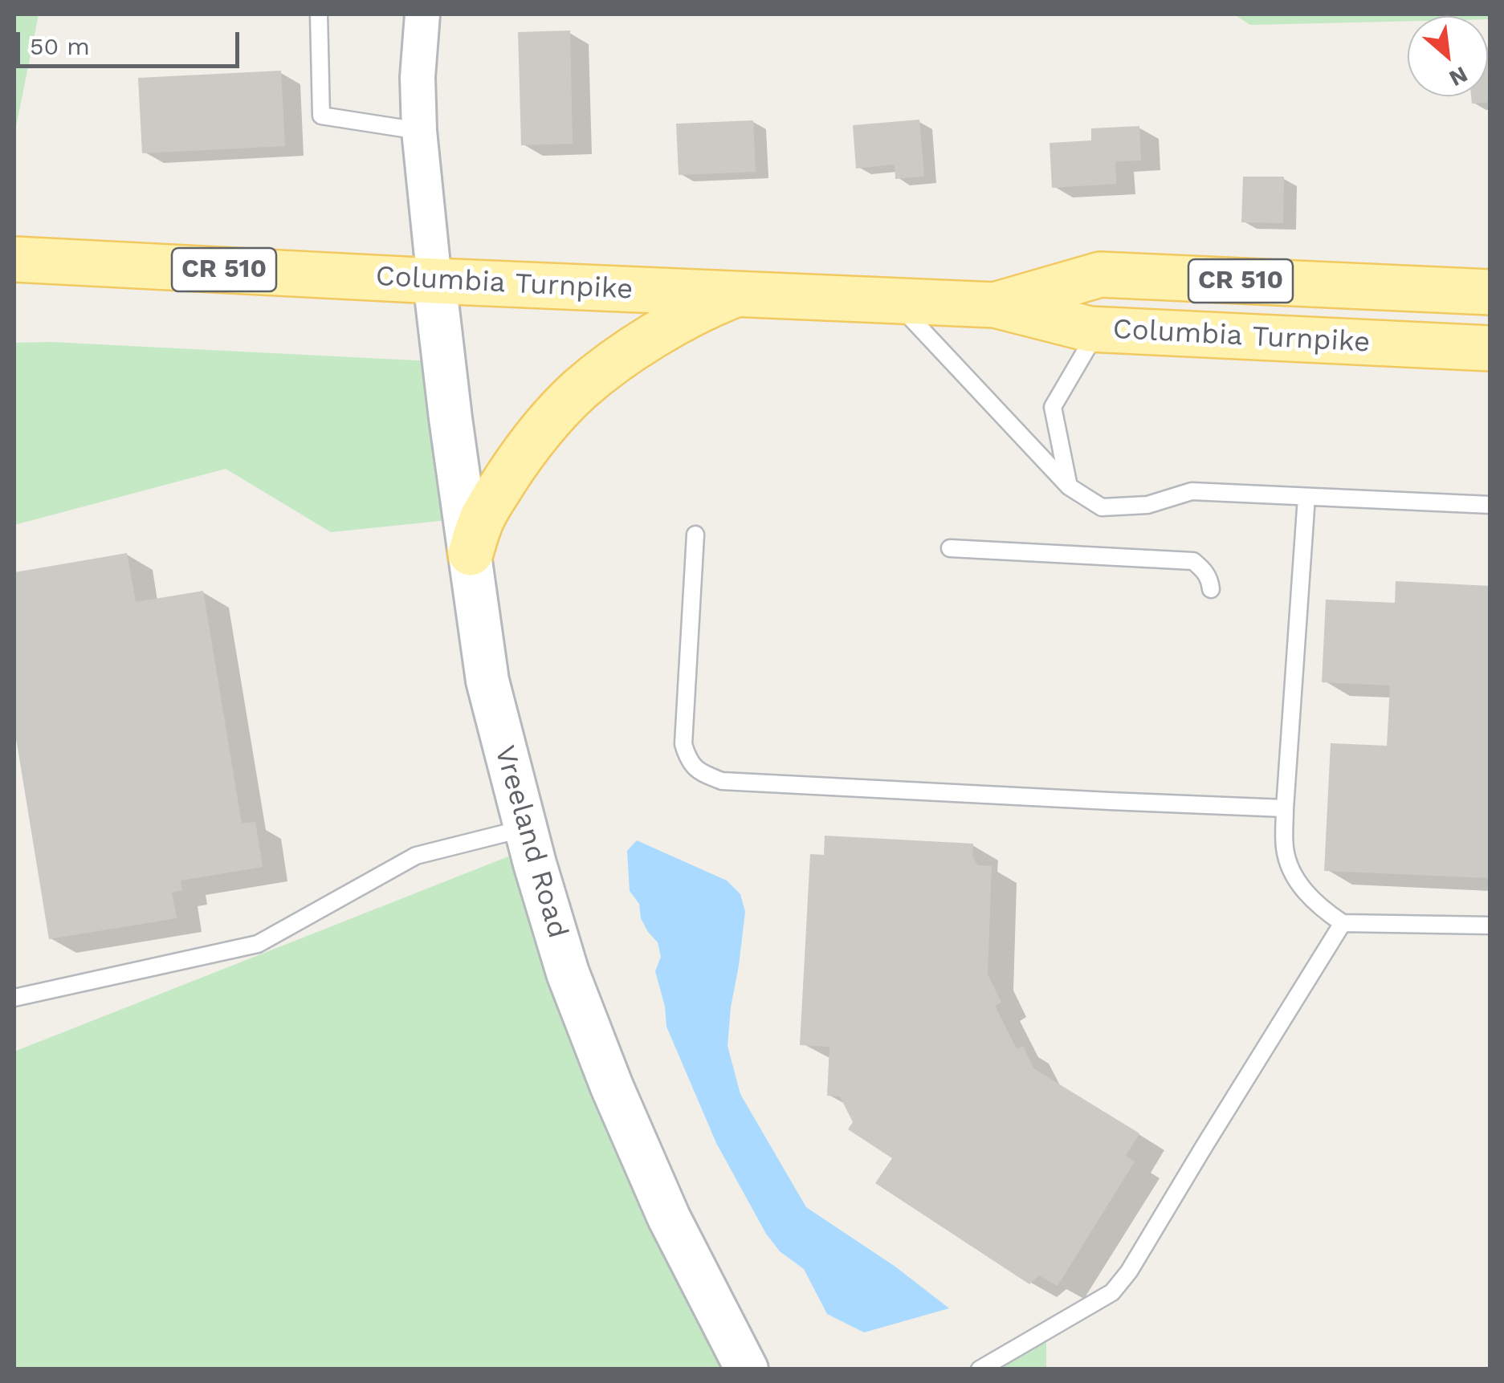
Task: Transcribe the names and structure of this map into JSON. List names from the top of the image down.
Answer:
{
  "streets": {
    "main road": ["CR 510", "Columbia Turnpike"],
    "street": ["Vreeland Road"]
  },
  "crossings": [
    ["Columbia Turnpike", "Vreeland Road"]
  ],
  "scale_bar": "50 m",
  "north": "bottom right"
}
